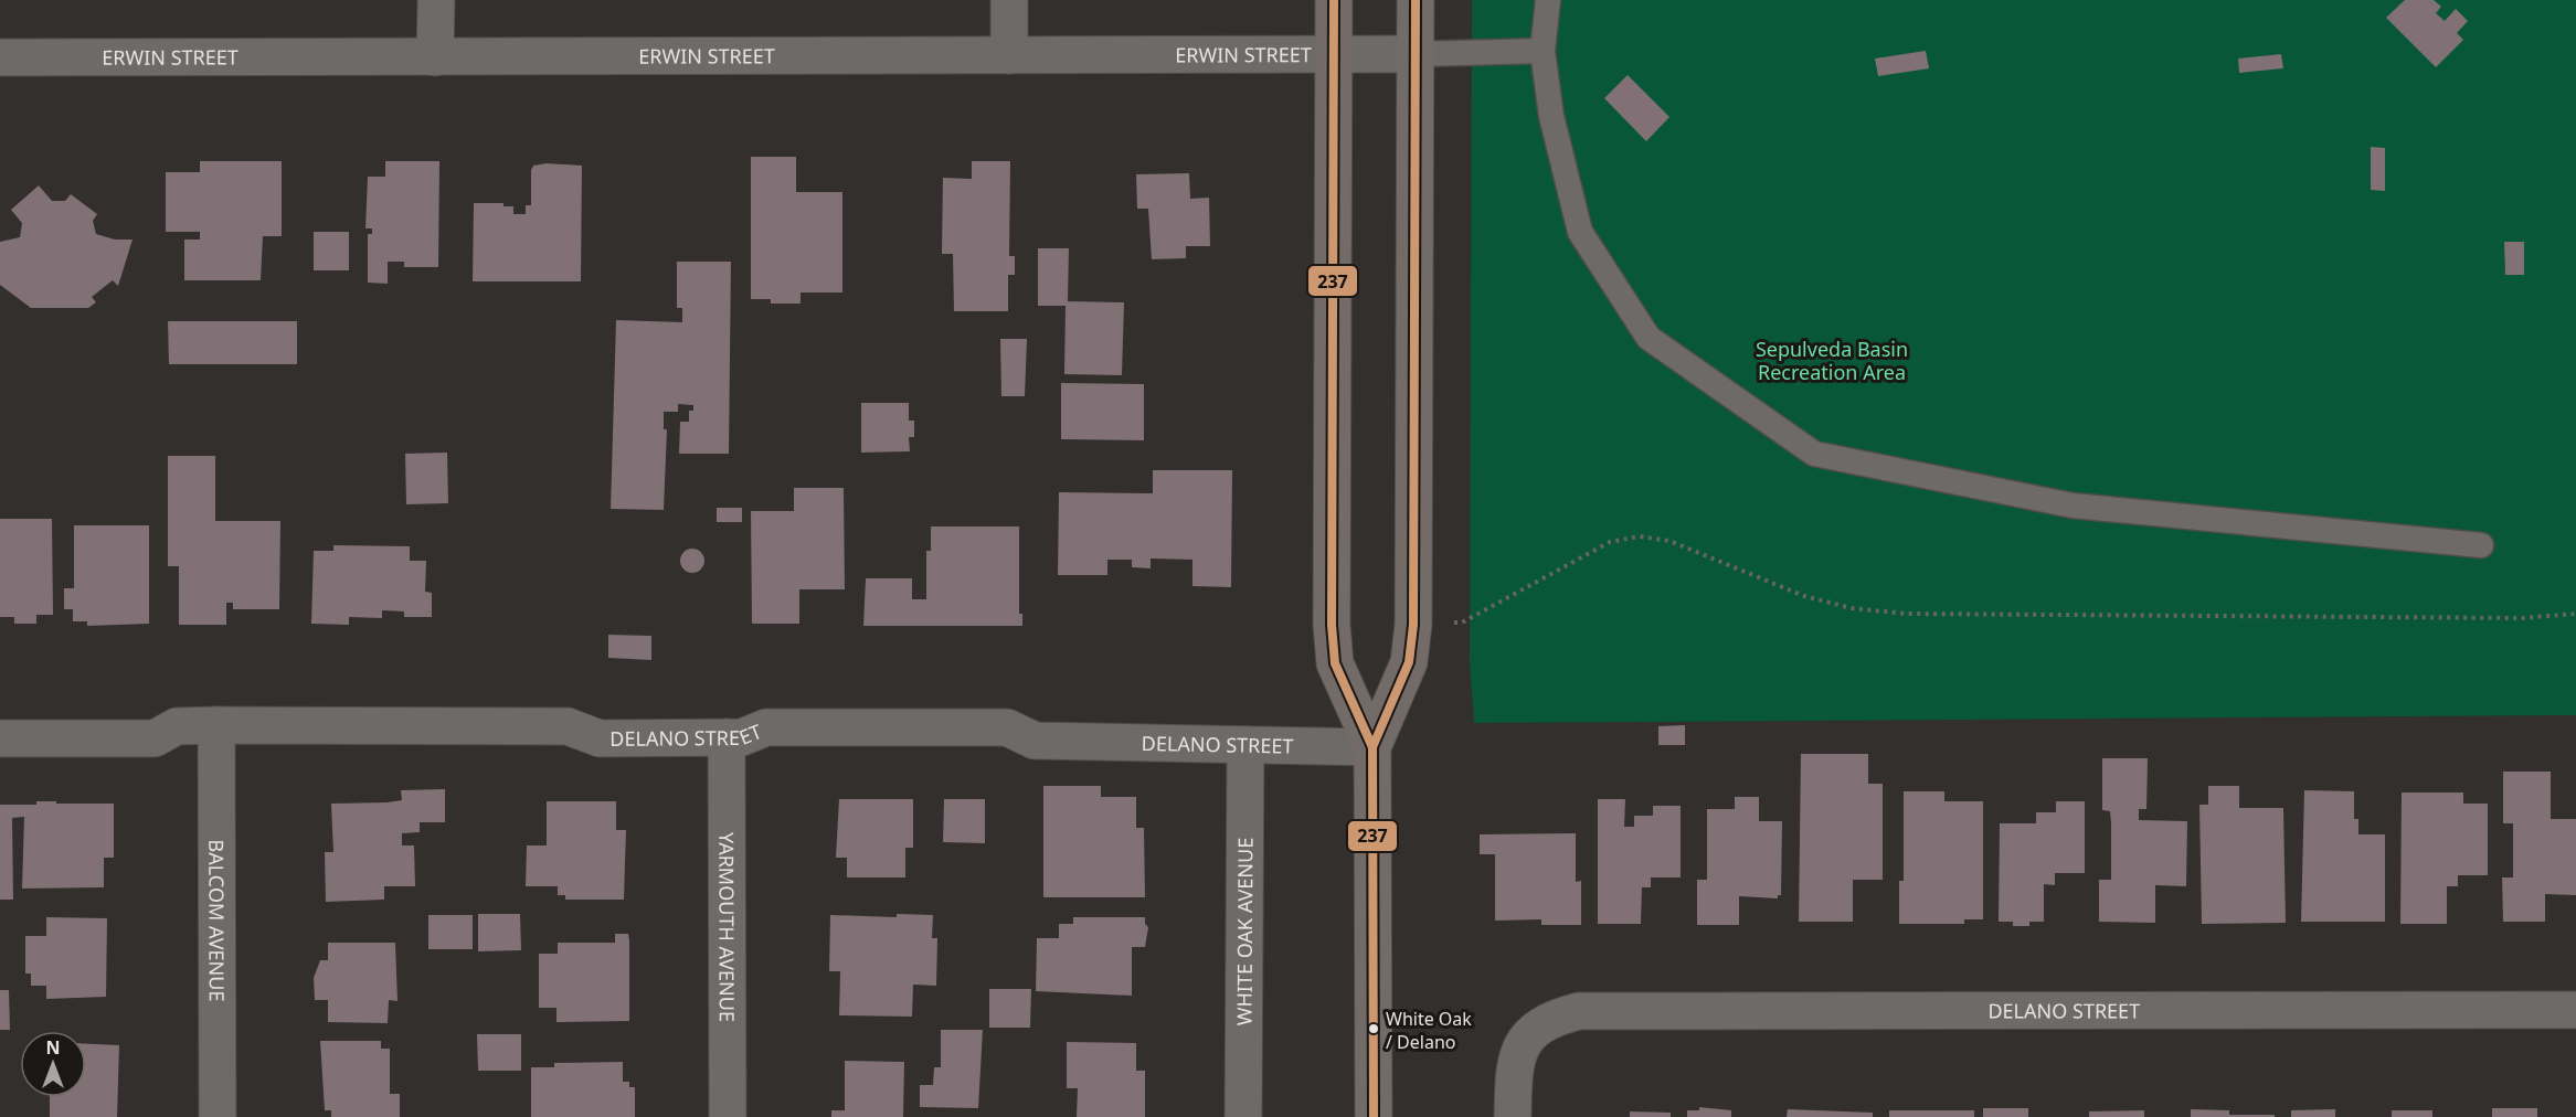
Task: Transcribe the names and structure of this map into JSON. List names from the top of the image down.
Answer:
{
  "streets": {
    "street": [
      "ERWIN STREET",
      "DELANO STREET",
      "BALCOM AVENUE",
      "YARMOUTH AVENUE",
      "WHITE OAK AVENUE"
    ]
  },
  "crossings": [
    ["DELANO STREET", "BALCOM AVENUE"],
    ["DELANO STREET", "YARMOUTH AVENUE"],
    ["DELANO STREET", "WHITE OAK AVENUE"]
  ],
  "parks": ["Sepulveda Basin Recreation Area"],
  "places": ["White Oak / Delano"],
  "lines": ["transit line 237"],
  "north": "top"
}
